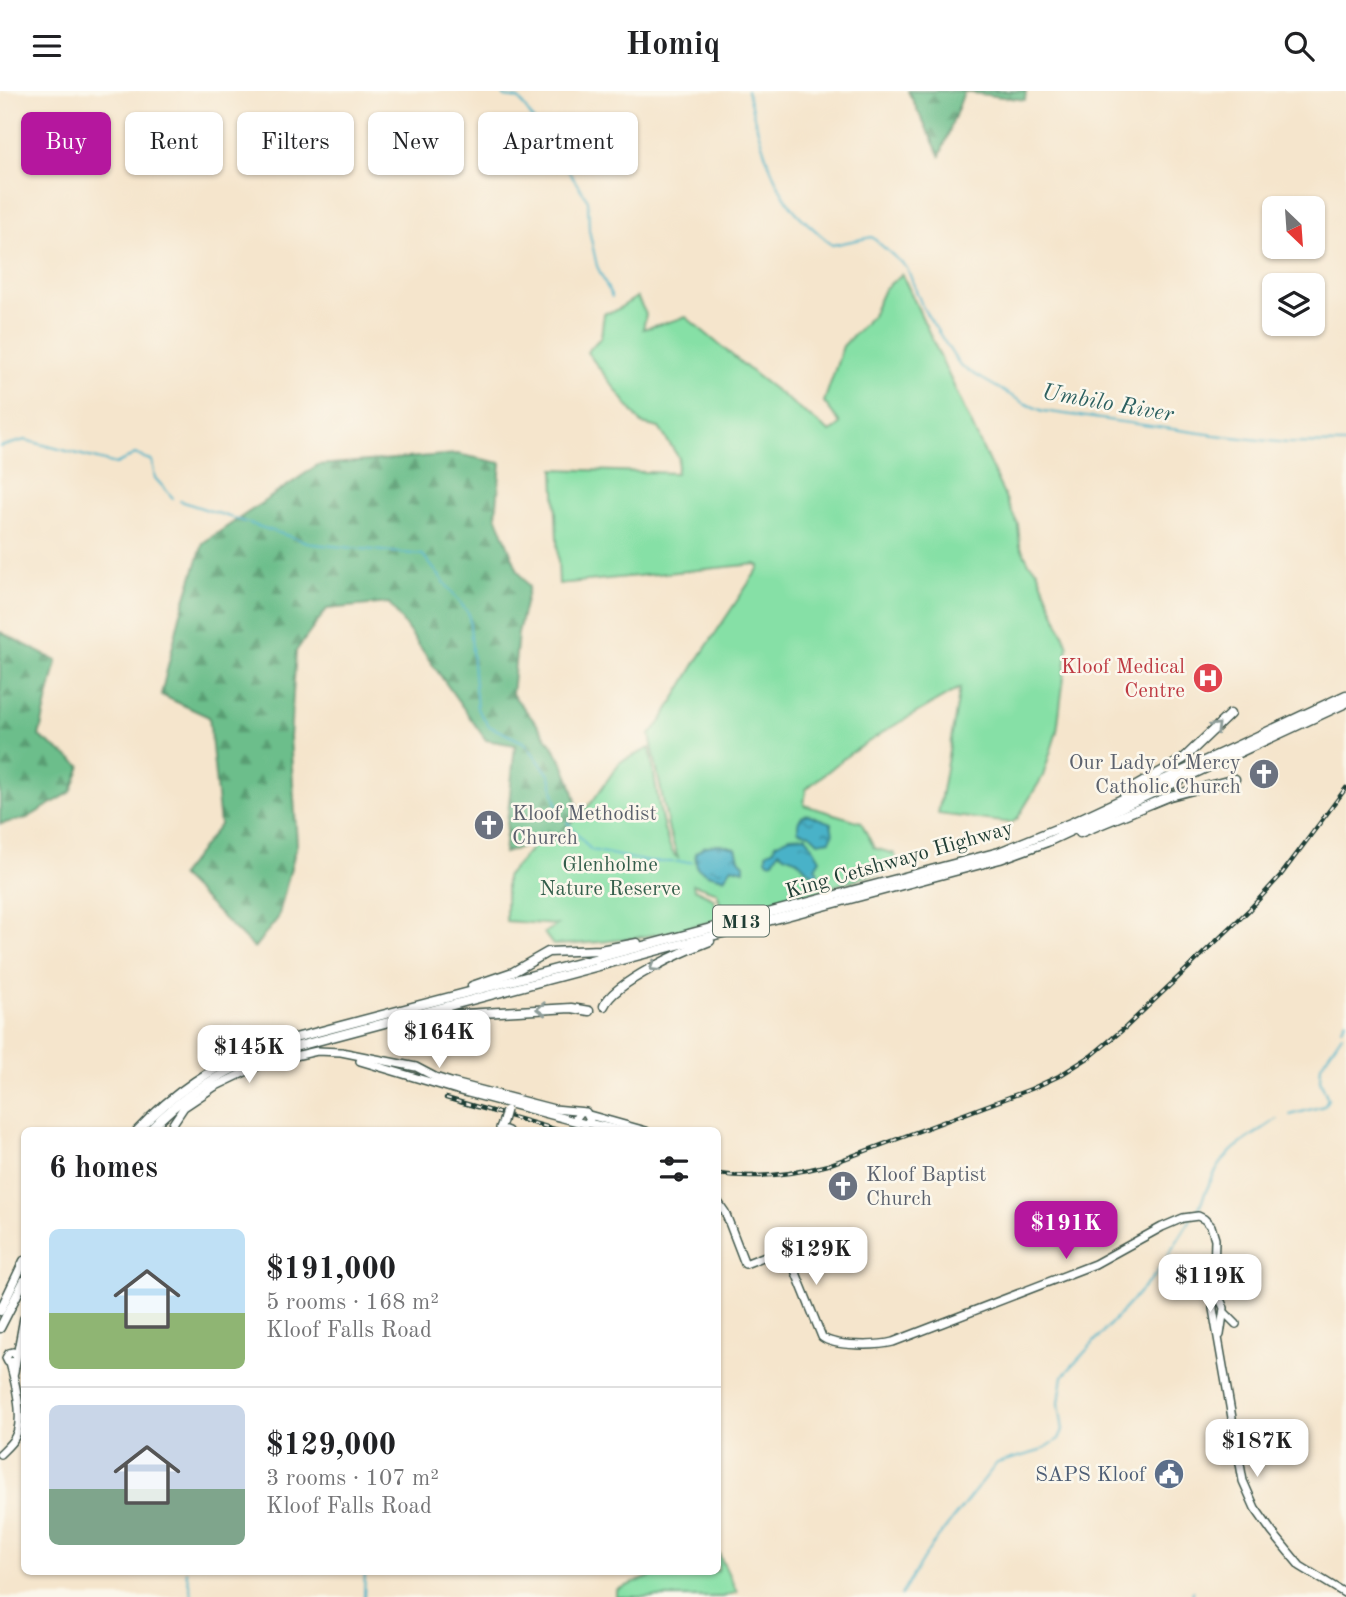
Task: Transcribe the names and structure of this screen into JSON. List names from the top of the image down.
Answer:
{
  "streets": {
    "highway": ["King Cetshwayo Highway", "M13"]
  },
  "water": ["Umbilo River"],
  "parks": ["Glenholme Nature Reserve"],
  "places": {
    "hospital": ["Kloof Medical Centre"],
    "church": ["Our Lady of Mercy Catholic Church", "Kloof Methodist Church", "Kloof Baptist Church"],
    "public building": ["SAPS Kloof"]
  },
  "north": "bottom right",
  "page": {
    "header": "Homiq",
    "chip": [
      "Buy",
      "Rent",
      "Filters",
      "New",
      "Apartment"
    ],
    "price": [
      "$164K",
      "$145K",
      "$191K",
      "$129K",
      "$119K",
      "$187K"
    ],
    "heading": "6 homes",
    "list": [
      {
        "name": "$191,000",
        "note": "5 rooms · 168 m² · Kloof Falls Road"
      },
      {
        "name": "$129,000",
        "note": "3 rooms · 107 m² · Kloof Falls Road"
      }
    ]
  }
}
